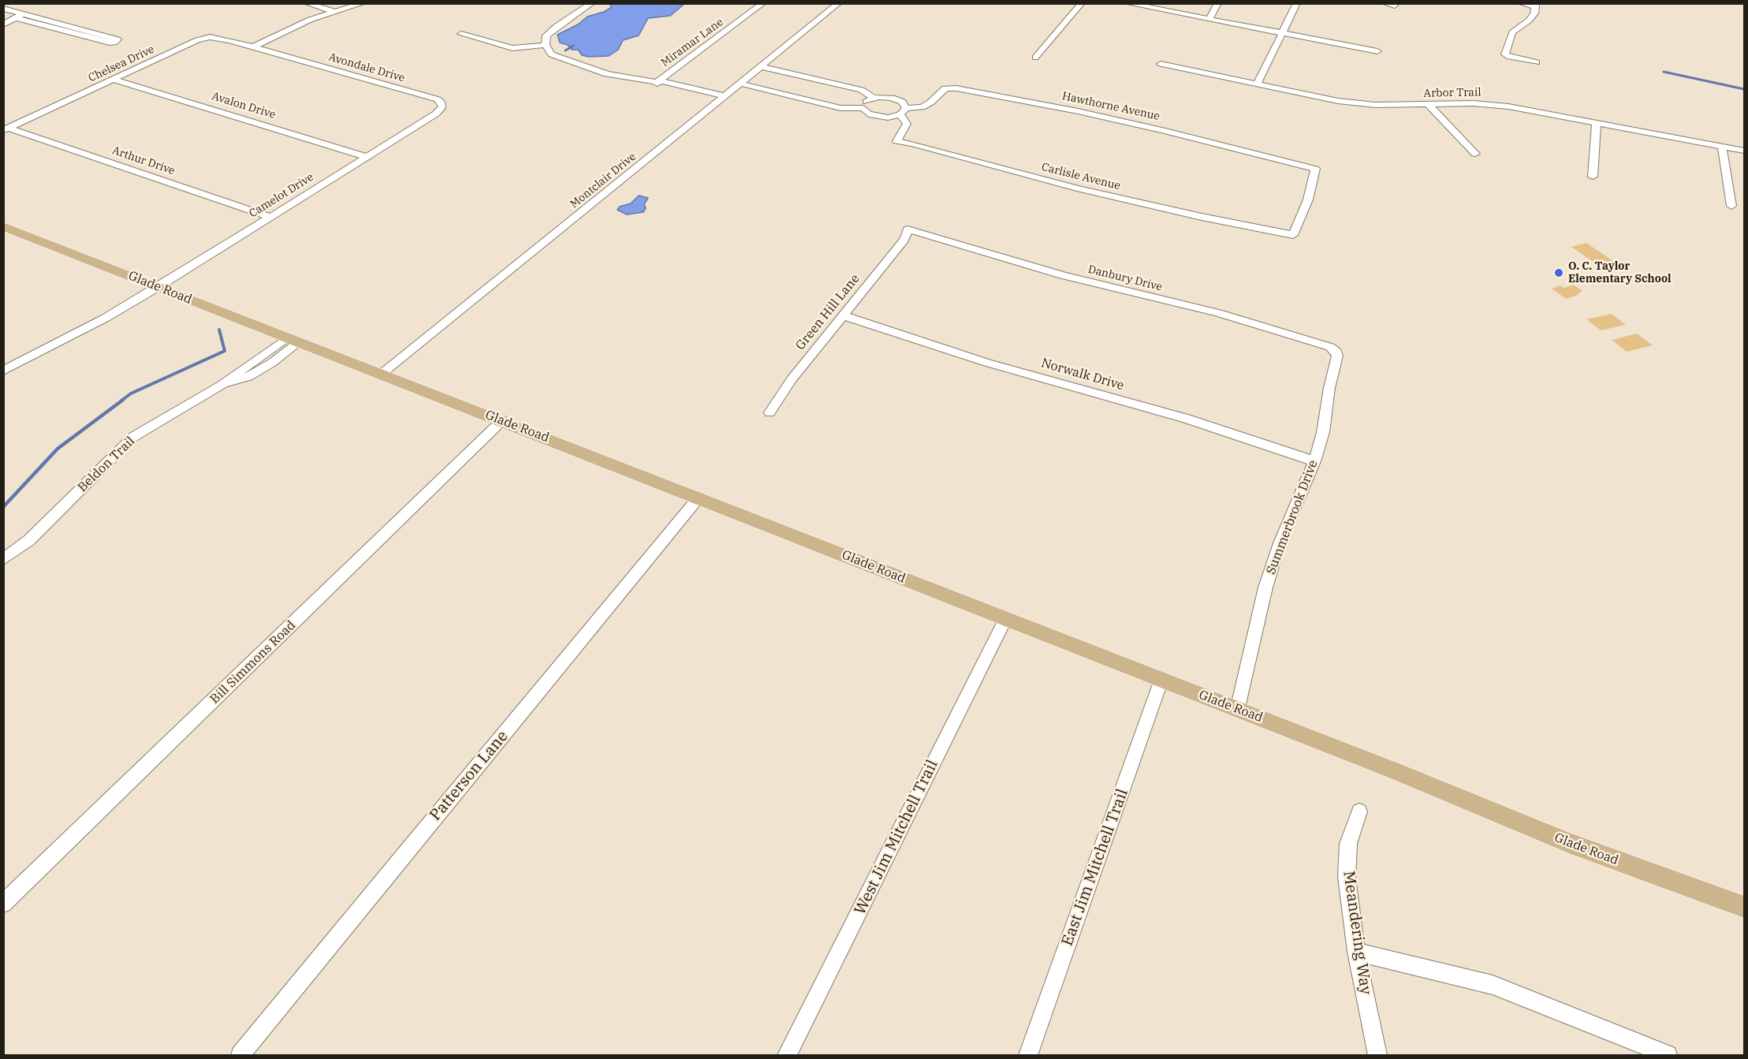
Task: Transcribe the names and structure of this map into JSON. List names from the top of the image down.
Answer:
{
  "streets": {
    "main road": ["Glade Road"],
    "street": [
      "Miramar Lane",
      "Chelsea Drive",
      "Avondale Drive",
      "Arbor Trail",
      "Avalon Drive",
      "Hawthorne Avenue",
      "Arthur Drive",
      "Carlisle Avenue",
      "Montclair Drive",
      "Camelot Drive",
      "Danbury Drive",
      "Green Hill Lane",
      "Norwalk Drive",
      "Beldon Trail",
      "Summerbrook Drive",
      "Bill Simmons Road",
      "Patterson Lane",
      "West Jim Mitchell Trail",
      "East Jim Mitchell Trail",
      "Meandering Way"
    ]
  },
  "crossings": [
    ["Chelsea Drive", "Avondale Drive"],
    ["Chelsea Drive", "Avalon Drive"],
    ["Chelsea Drive", "Arthur Drive"],
    ["Avondale Drive", "Camelot Drive"],
    ["Avalon Drive", "Camelot Drive"],
    ["Hawthorne Avenue", "Carlisle Avenue"],
    ["Arthur Drive", "Camelot Drive"],
    ["Montclair Drive", "Glade Road"],
    ["Camelot Drive", "Glade Road"],
    ["Danbury Drive", "Green Hill Lane"],
    ["Danbury Drive", "Summerbrook Drive"],
    ["Glade Road", "Beldon Trail"],
    ["Glade Road", "Summerbrook Drive"],
    ["Glade Road", "Bill Simmons Road"],
    ["Glade Road", "Patterson Lane"],
    ["Glade Road", "West Jim Mitchell Trail"],
    ["Glade Road", "East Jim Mitchell Trail"],
    ["Green Hill Lane", "Norwalk Drive"],
    ["Norwalk Drive", "Summerbrook Drive"]
  ],
  "places": ["O. C. Taylor Elementary School"]
}
